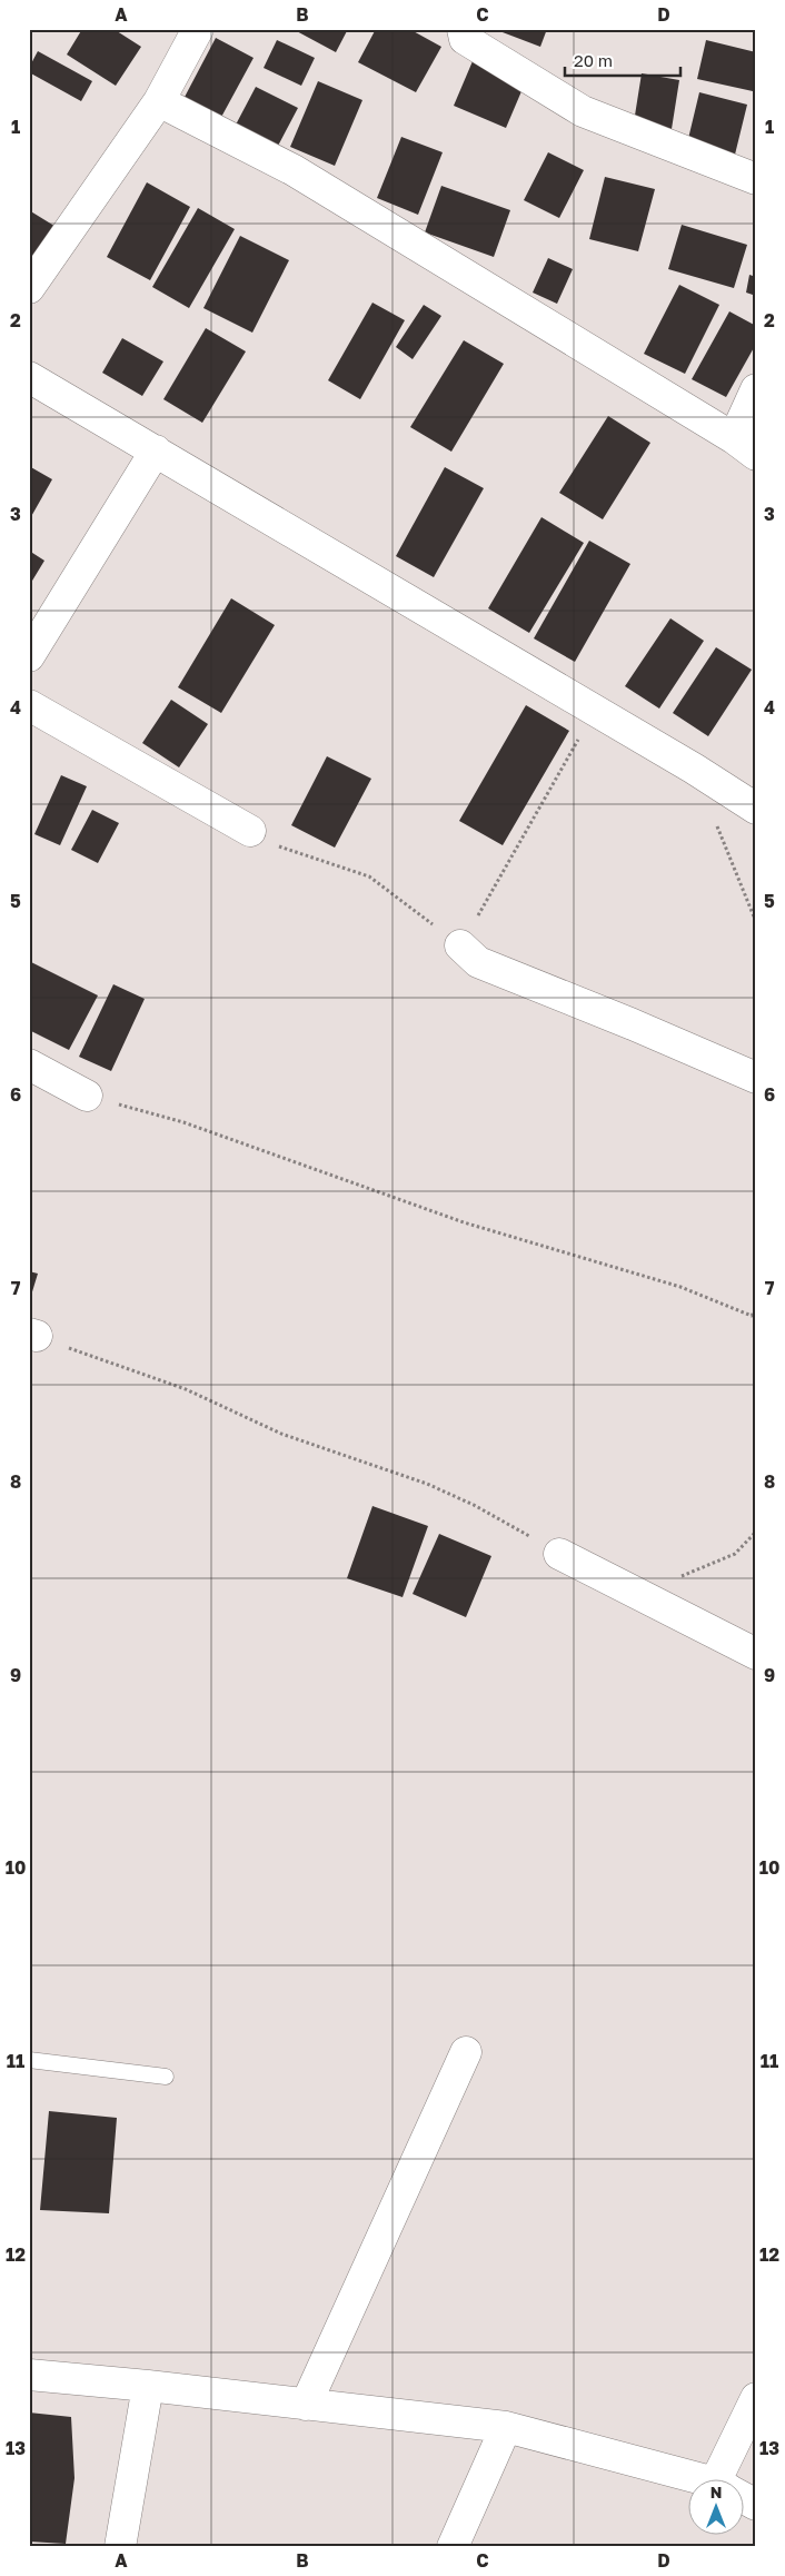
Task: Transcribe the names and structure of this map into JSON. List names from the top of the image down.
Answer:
{
  "scale_bar": "20 m",
  "north": "top",
  "grid": {
    "columns": [
      "A",
      "B",
      "C",
      "D"
    ],
    "rows": [
      "1",
      "2",
      "3",
      "4",
      "5",
      "6",
      "7",
      "8",
      "9",
      "10",
      "11",
      "12",
      "13"
    ]
  }
}
